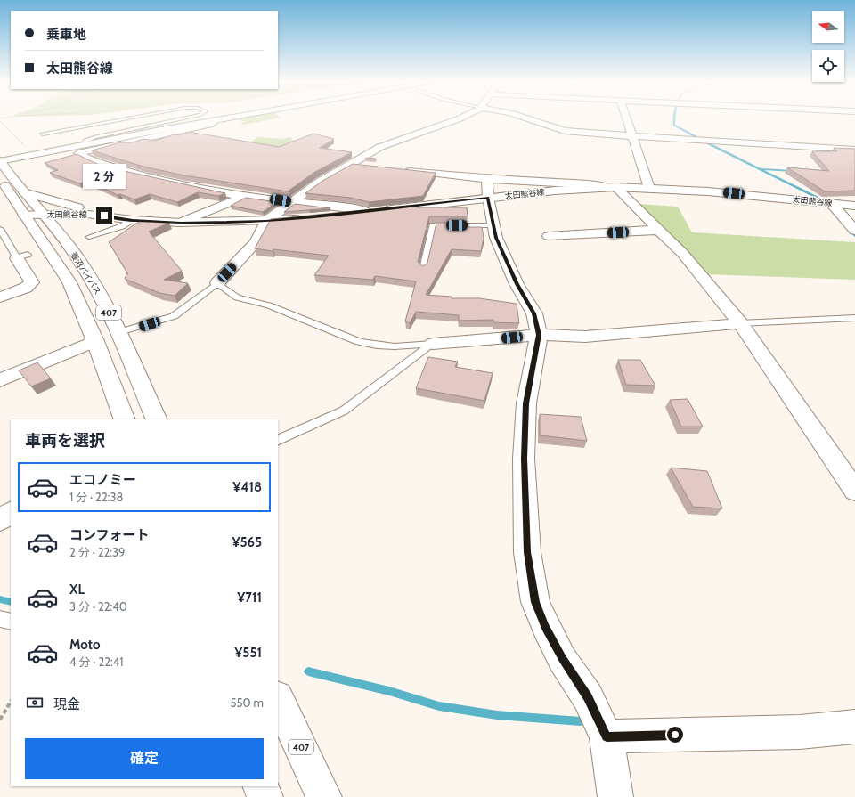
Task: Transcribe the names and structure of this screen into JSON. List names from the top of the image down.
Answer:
{
  "streets": {
    "main road": ["太田熊谷線", "妻沼バイパス", "407"]
  },
  "crossings": [
    ["太田熊谷線", "妻沼バイパス"]
  ],
  "north": "left",
  "page": {
    "banner": ["乗車地", "太田熊谷線"],
    "bubble": "2 分",
    "heading": "車両を選択",
    "list": [
      {
        "name": "エコノミー",
        "note": "1 分 · 22:38",
        "value": "¥418"
      },
      {
        "name": "コンフォート",
        "note": "2 分 · 22:39",
        "value": "¥565"
      },
      {
        "name": "XL",
        "note": "3 分 · 22:40",
        "value": "¥711"
      },
      {
        "name": "Moto",
        "note": "4 分 · 22:41",
        "value": "¥551"
      }
    ],
    "pay": ["現金", "550 m"],
    "buttons": "確定"
  }
}
